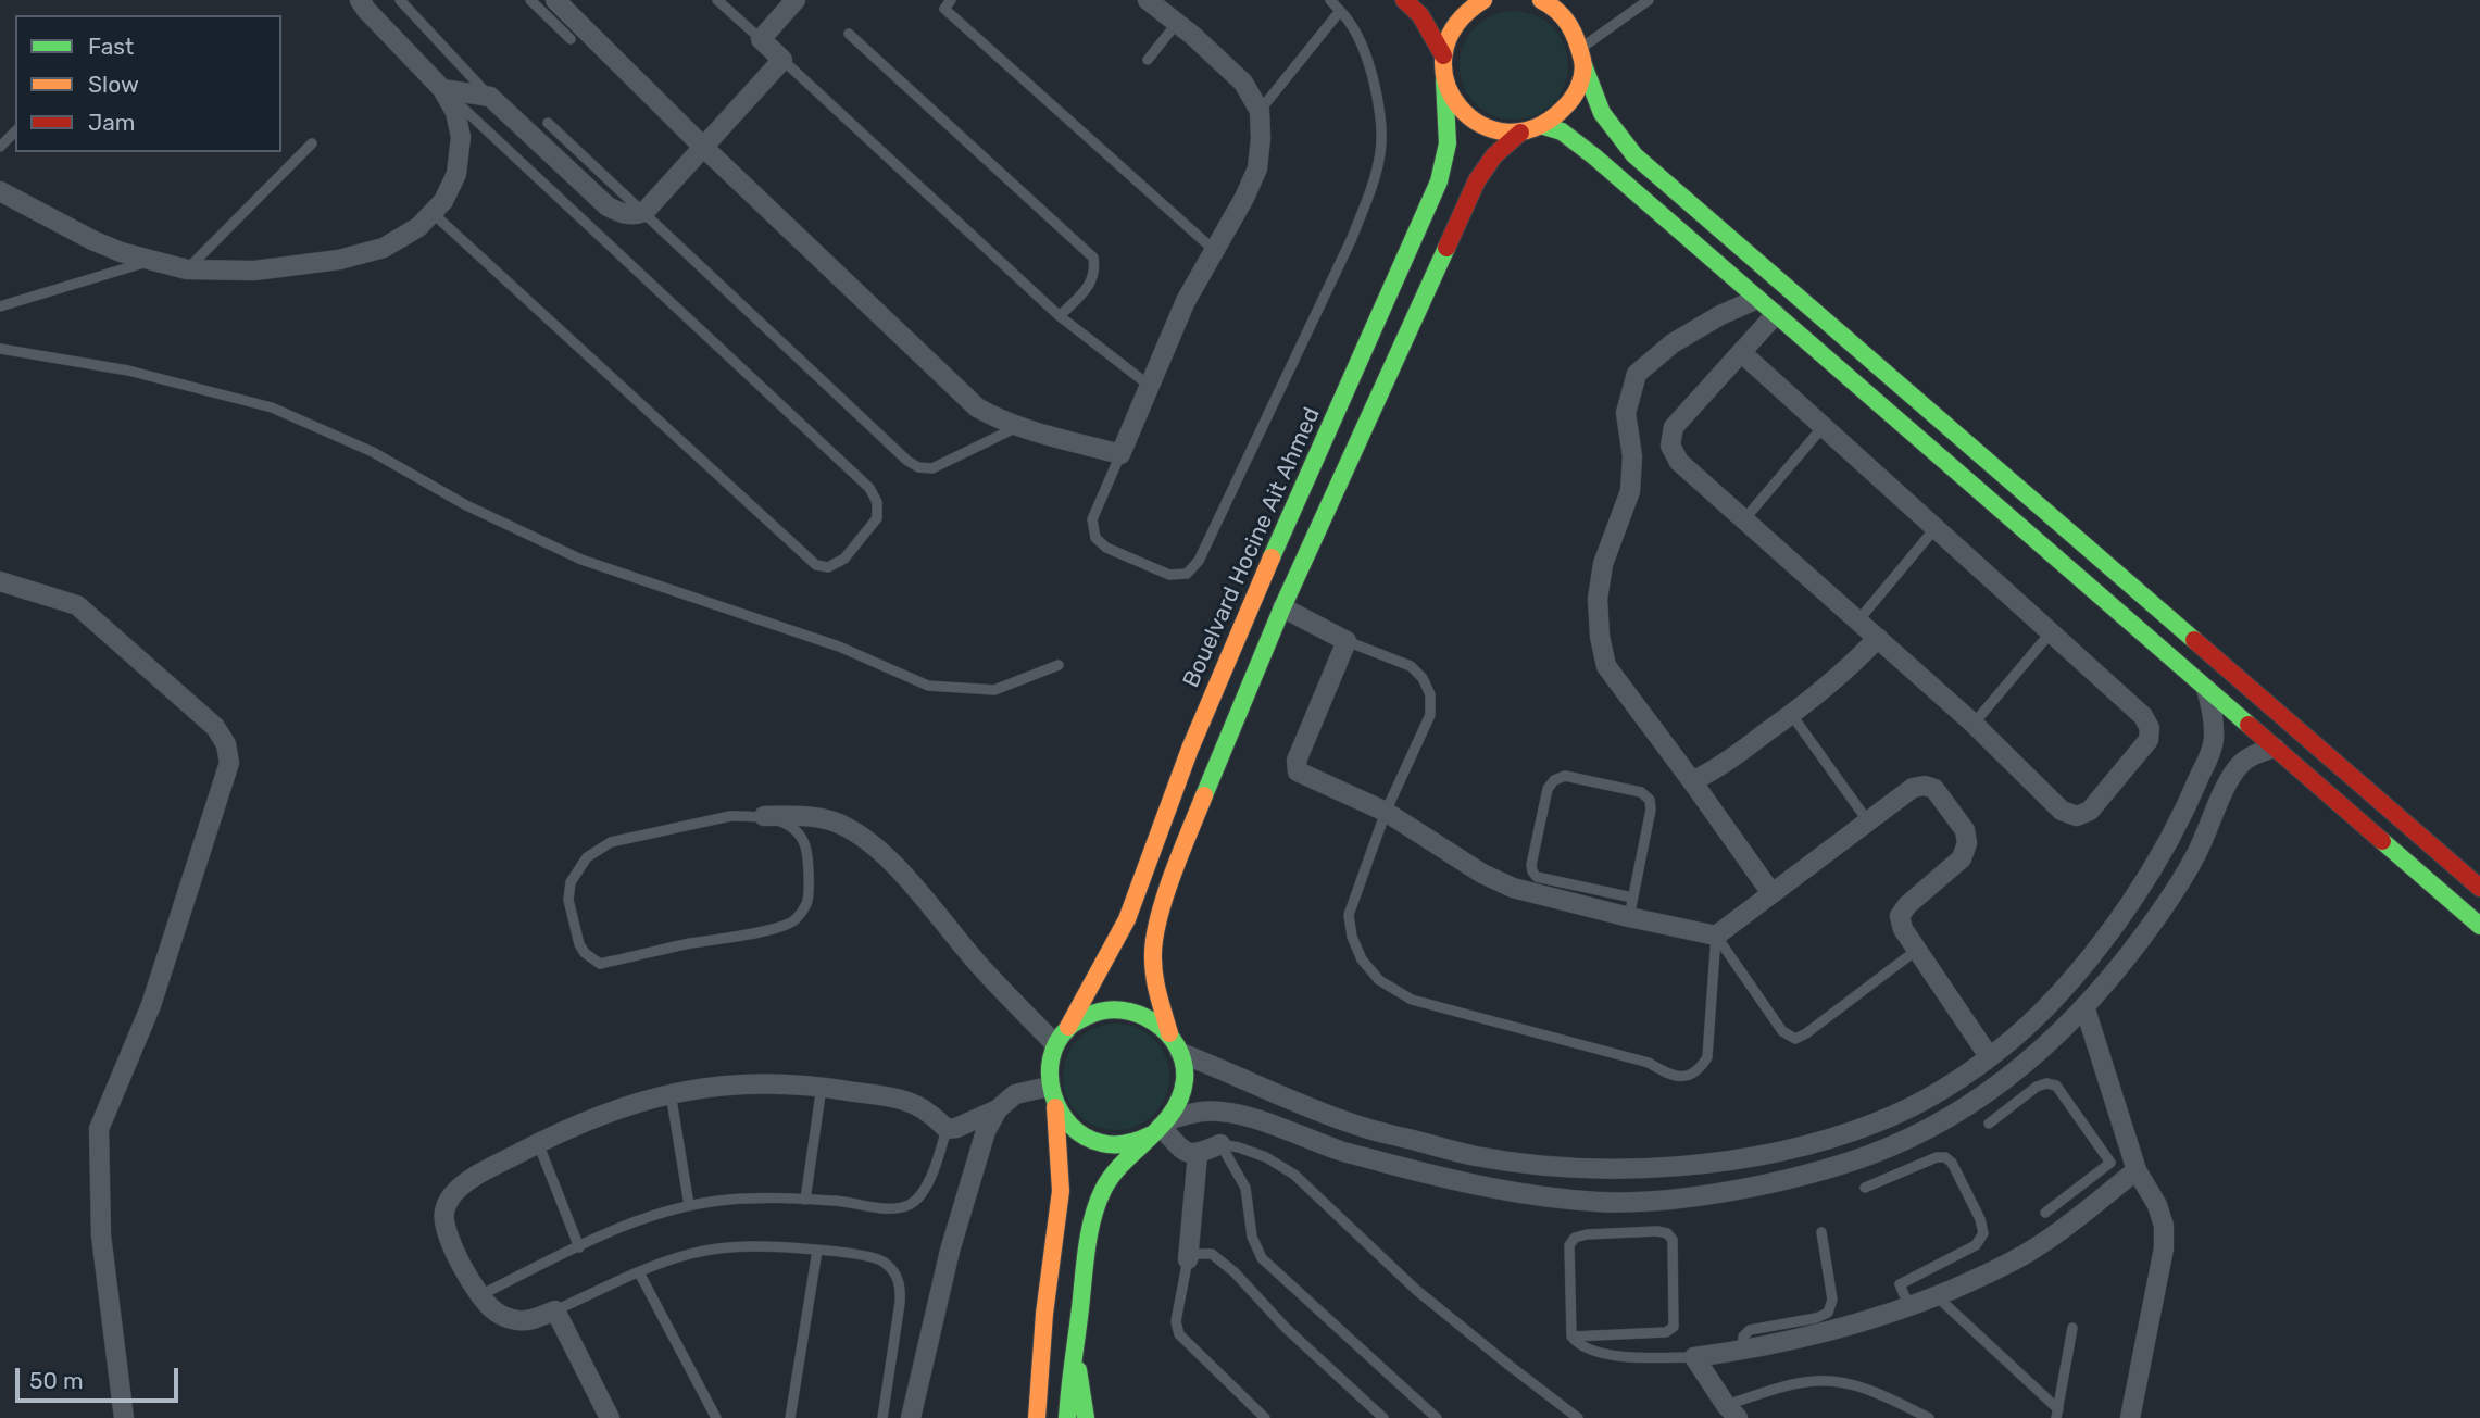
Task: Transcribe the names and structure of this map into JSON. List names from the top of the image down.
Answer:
{
  "streets": {
    "main road": ["Bouelvard Hocine Ait Ahmed"]
  },
  "legend": ["Fast", "Slow", "Jam"],
  "scale_bar": "50 m"
}
